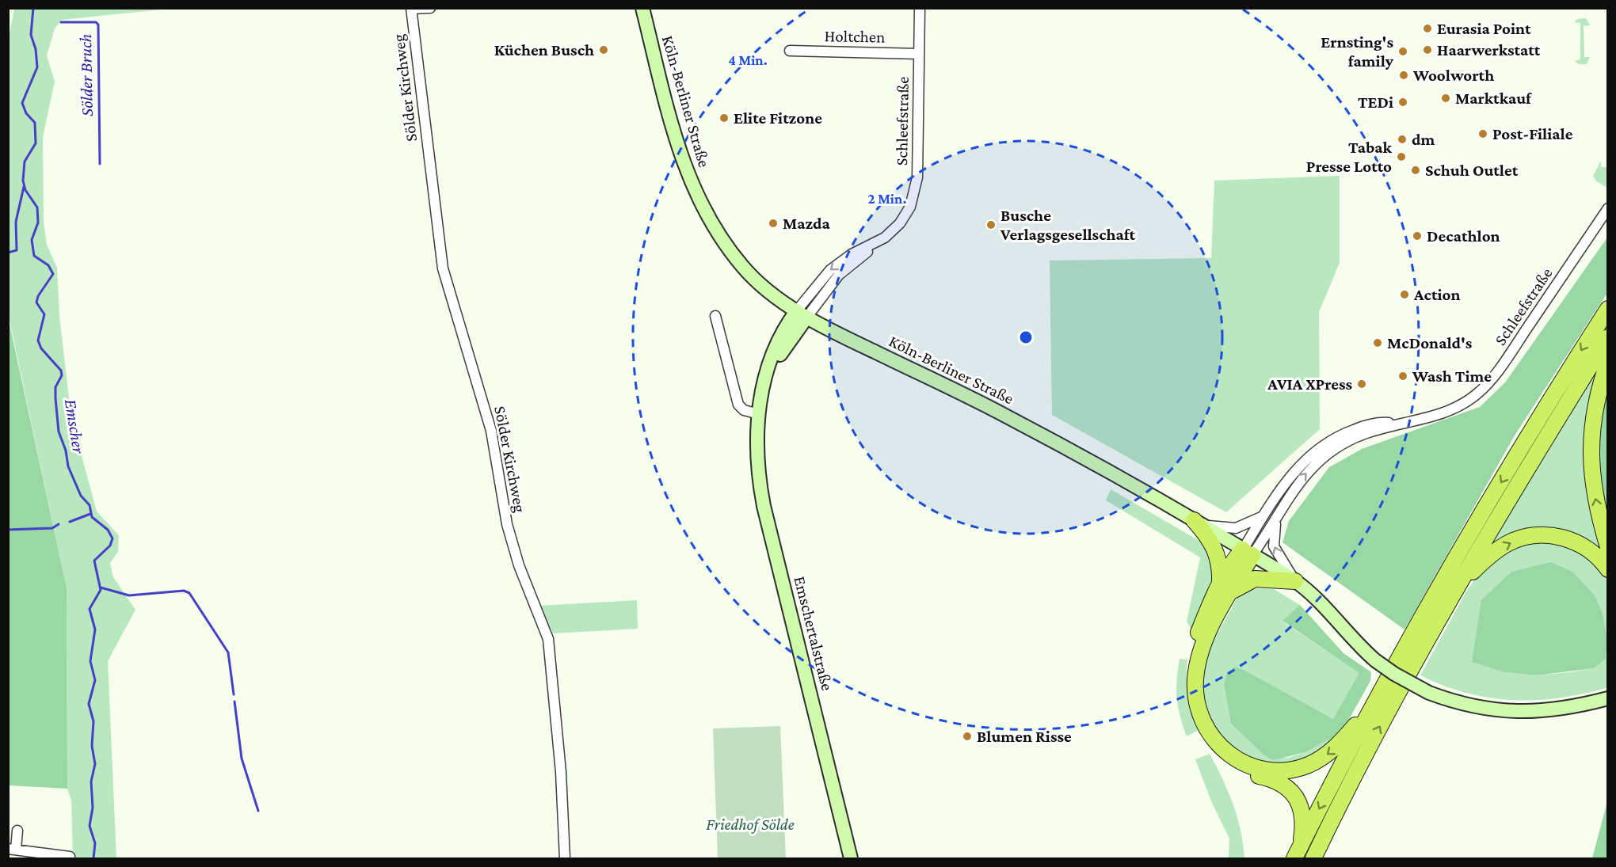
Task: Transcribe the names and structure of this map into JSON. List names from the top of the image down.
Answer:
{
  "streets": {
    "main road": ["Köln-Berliner Straße", "Emschertalstraße"],
    "street": ["Holtchen", "Sölder Kirchweg", "Schleefstraße"]
  },
  "crossings": [
    ["Holtchen", "Schleefstraße"],
    ["Köln-Berliner Straße", "Schleefstraße"],
    ["Köln-Berliner Straße", "Emschertalstraße"],
    ["Schleefstraße", "Emschertalstraße"]
  ],
  "water": ["Sölder Bruch", "Emscher"],
  "parks": ["Friedhof Sölde"],
  "places": [
    "Eurasia Point",
    "Küchen Busch",
    "Haarwerkstatt",
    "Ernsting's family",
    "Woolworth",
    "Marktkauf",
    "TEDi",
    "Elite Fitzone",
    "Post-Filiale",
    "dm",
    "Tabak Presse Lotto",
    "Schuh Outlet",
    "Mazda",
    "Busche Verlagsgesellschaft",
    "Decathlon",
    "Action",
    "McDonald's",
    "Wash Time",
    "AVIA XPress",
    "Blumen Risse"
  ],
  "rings": ["4 Min.", "2 Min."]
}
